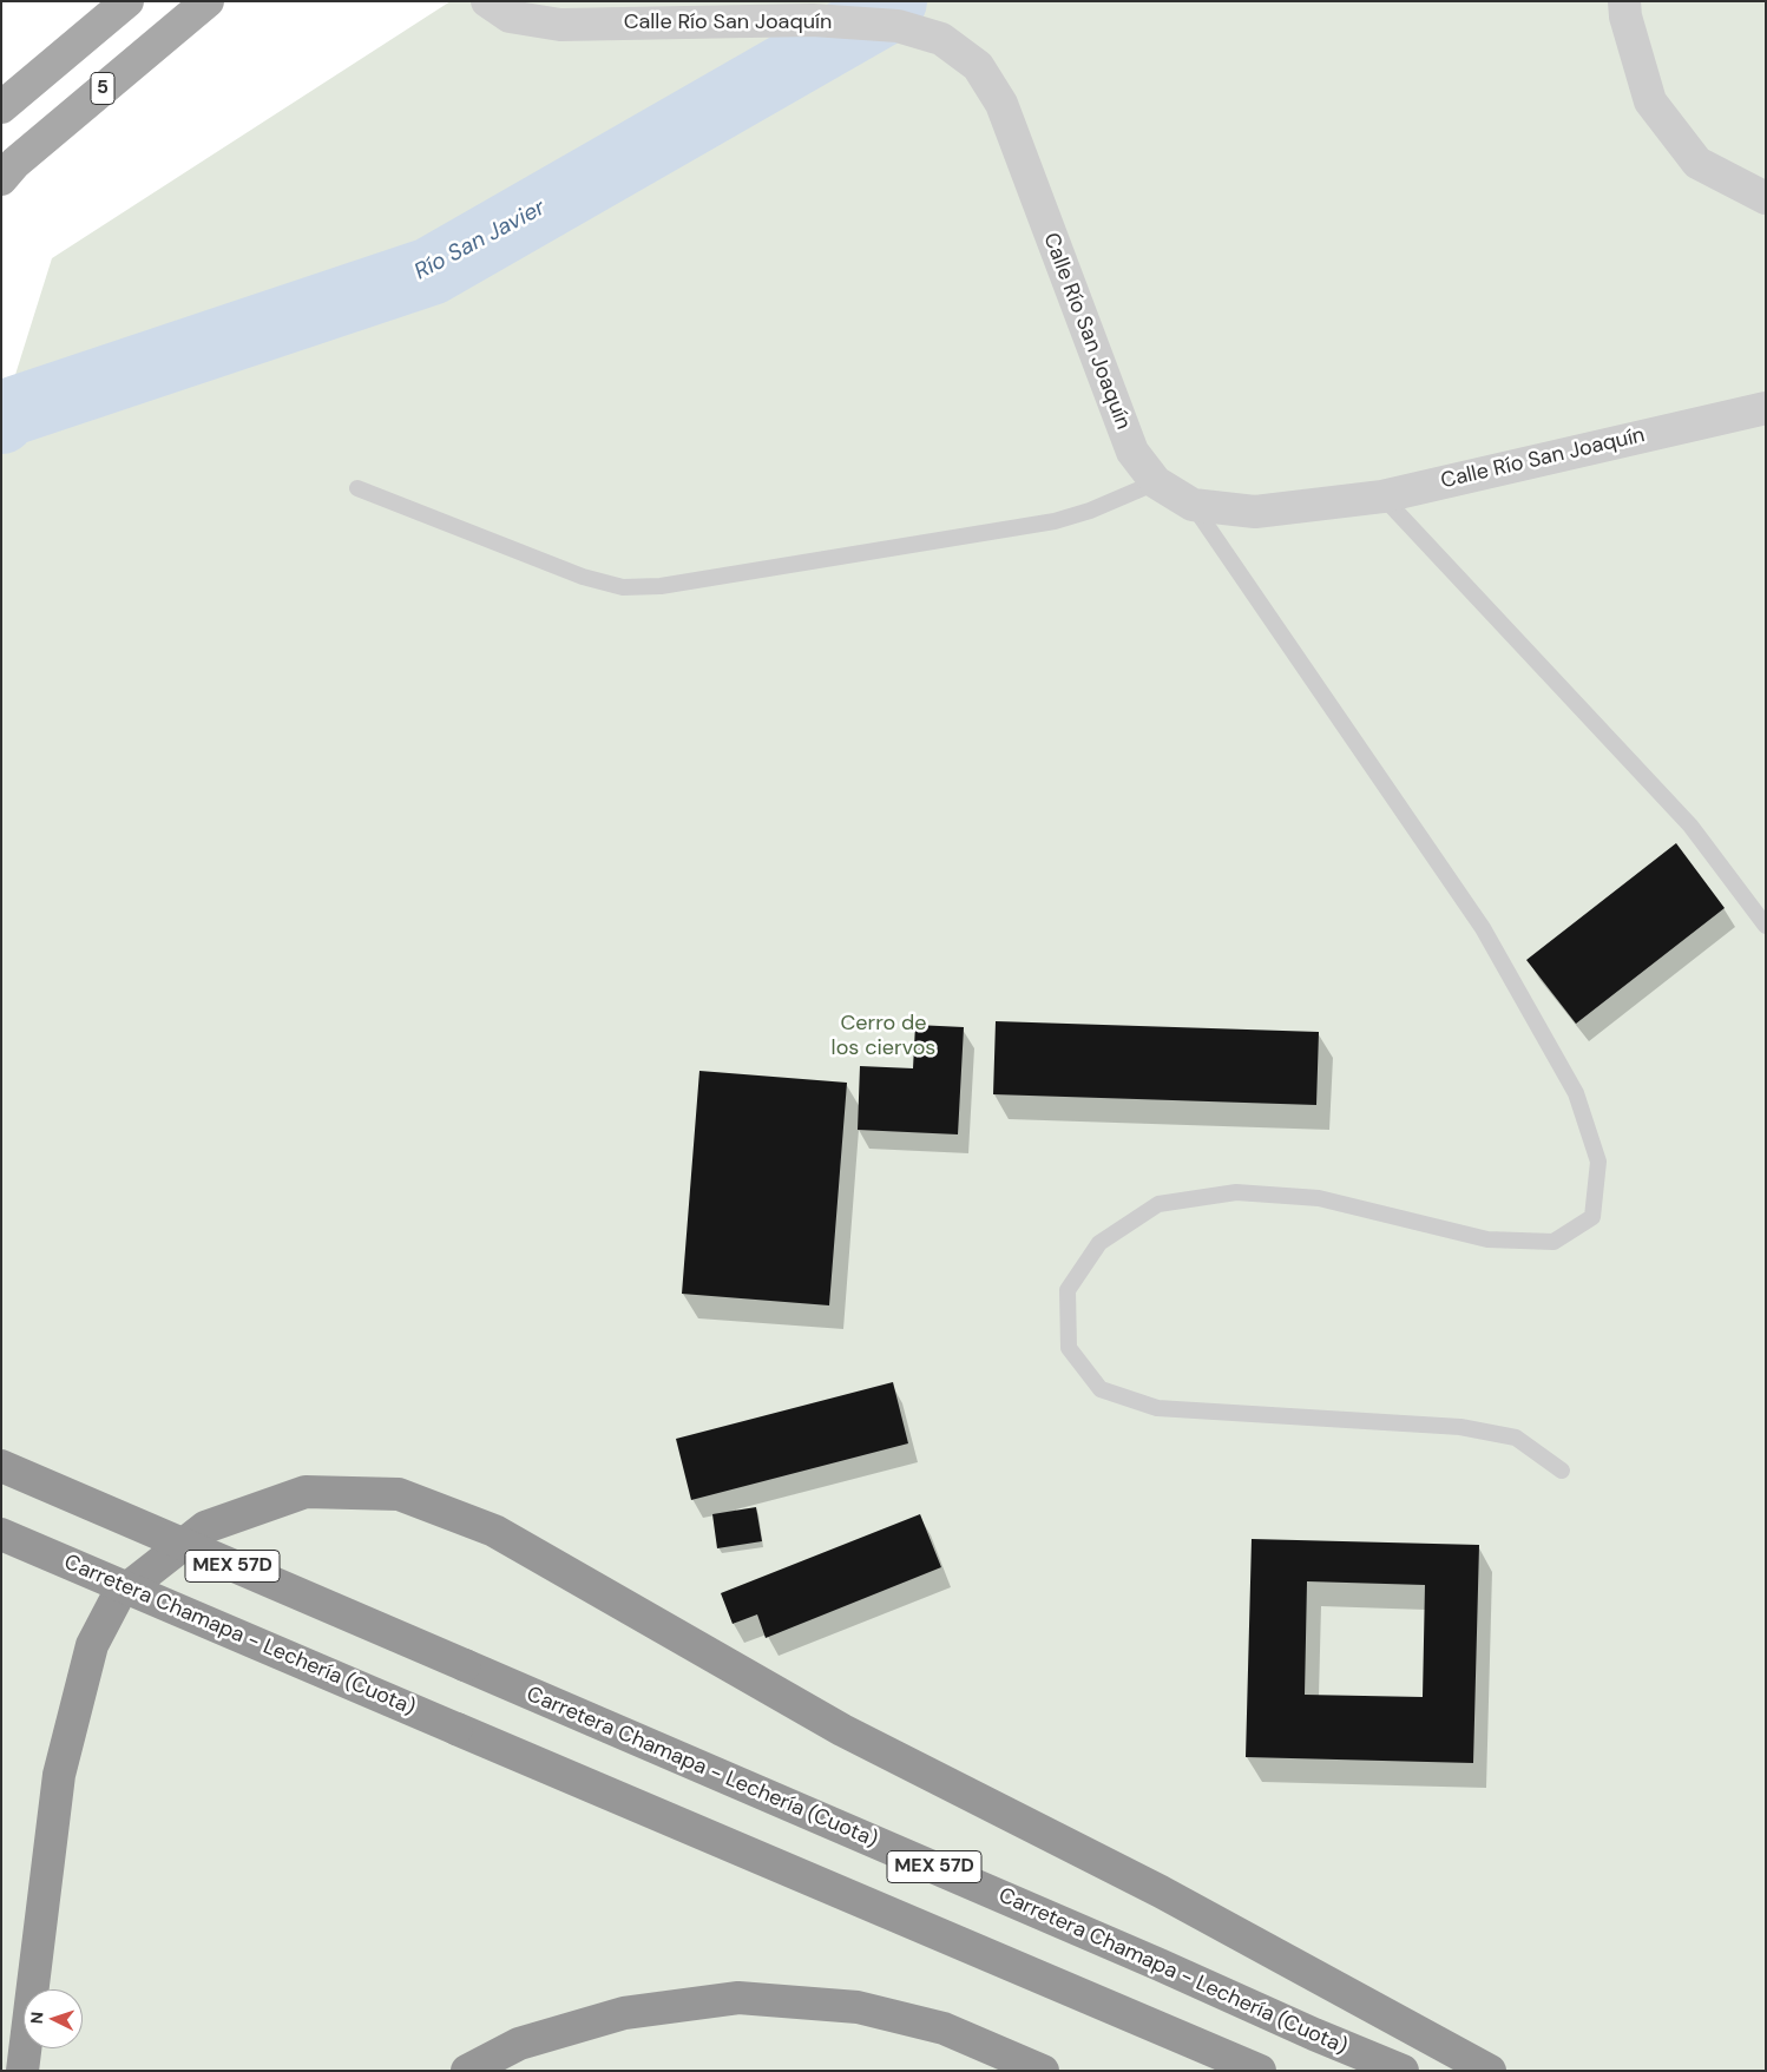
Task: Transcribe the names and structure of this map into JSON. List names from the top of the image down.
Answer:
{
  "streets": {
    "highway": ["MEX 57D", "Carretera Chamapa - Lechería (Cuota)"],
    "main road": ["5"],
    "street": ["Calle Río San Joaquín"]
  },
  "water": ["Río San Javier"],
  "parks": ["Cerro de los ciervos"],
  "north": "left"
}
